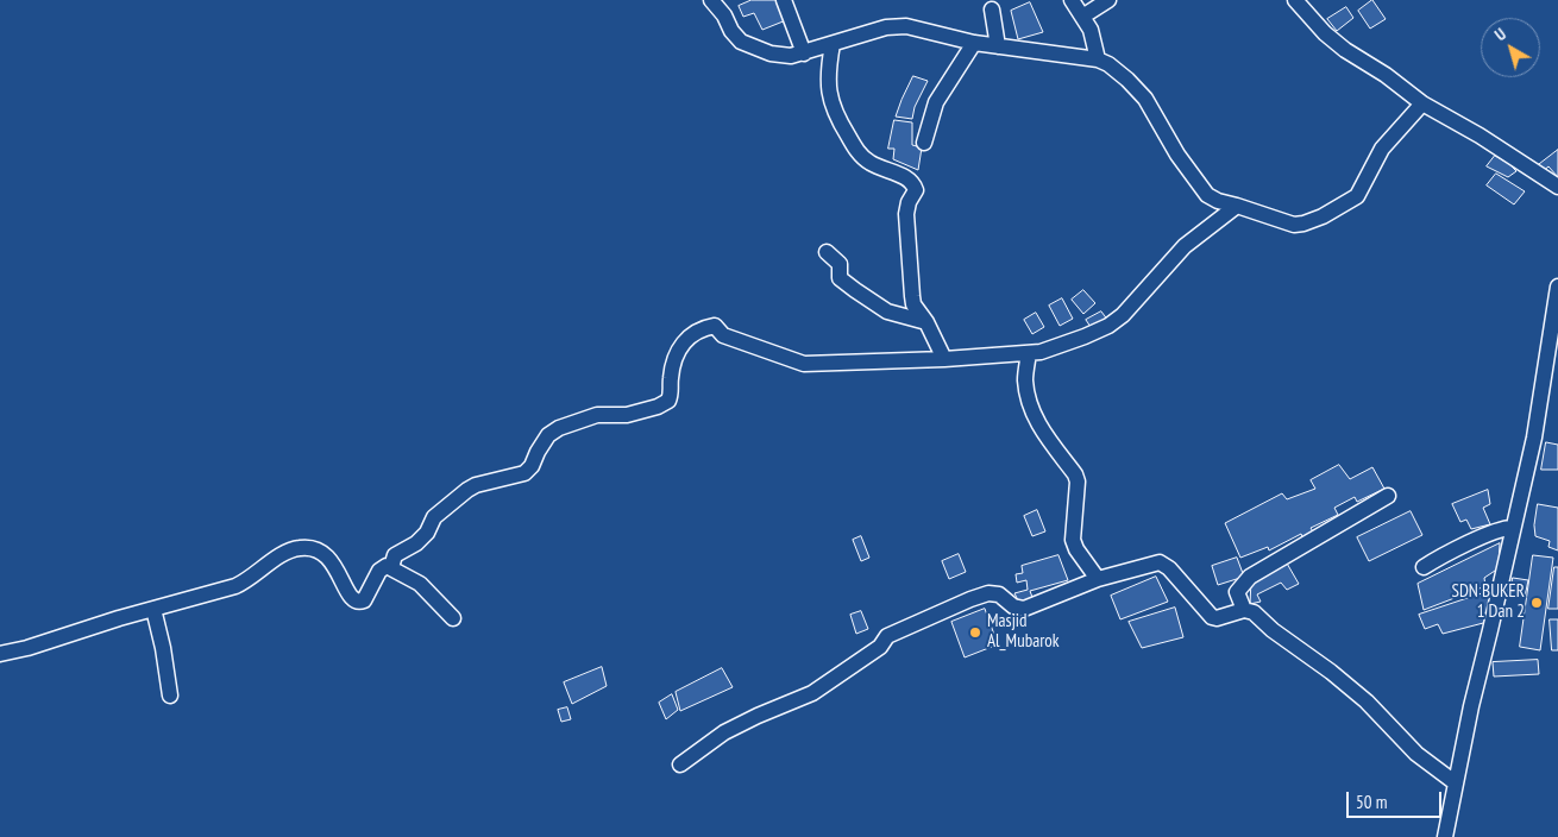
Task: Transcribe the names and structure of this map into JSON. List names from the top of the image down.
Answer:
{
  "places": ["SDN BUKER 1 Dan 2", "Masjid Al_Mubarok"],
  "scale_bar": "50 m",
  "north": "top left"
}
